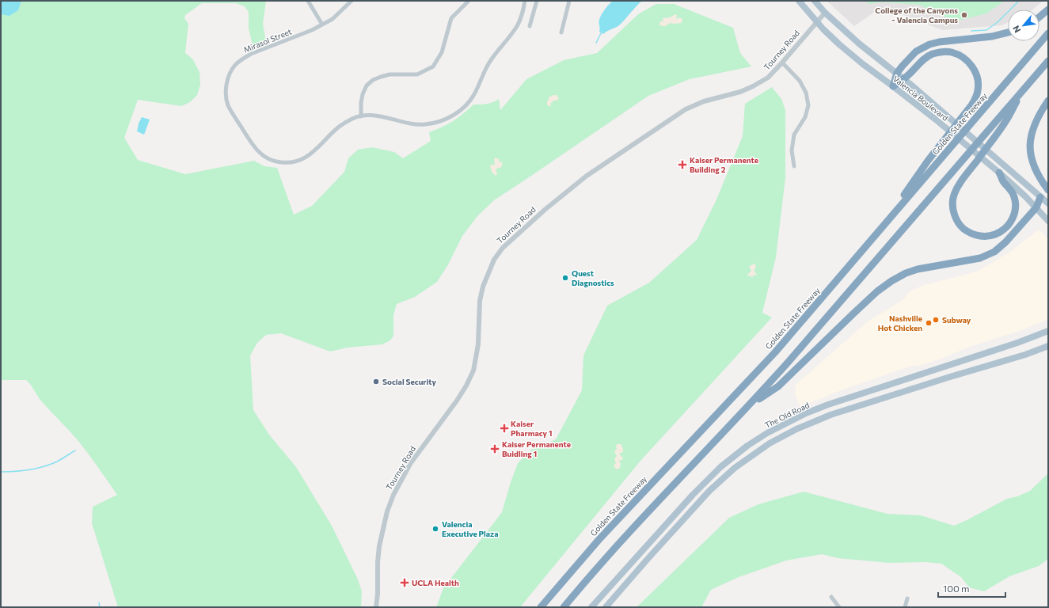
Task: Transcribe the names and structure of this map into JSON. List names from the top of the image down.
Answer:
{
  "streets": {
    "highway": ["Golden State Freeway"],
    "main road": ["Valencia Boulevard", "The Old Road"],
    "street": ["Mirasol Street", "Tourney Road"]
  },
  "crossings": [
    ["Tourney Road", "Valencia Boulevard"]
  ],
  "places": {
    "other": [
      "College of the Canyons - Valencia Campus",
      "Quest Diagnostics",
      "Subway",
      "Nashville Hot Chicken",
      "Social Security",
      "Valencia Executive Plaza"
    ],
    "health": [
      "Kaiser Permanente Building 2",
      "Kaiser Pharmacy 1",
      "Kaiser Permanente Buidling 1",
      "UCLA Health"
    ]
  },
  "scale_bar": "100 m",
  "north": "bottom left"
}
